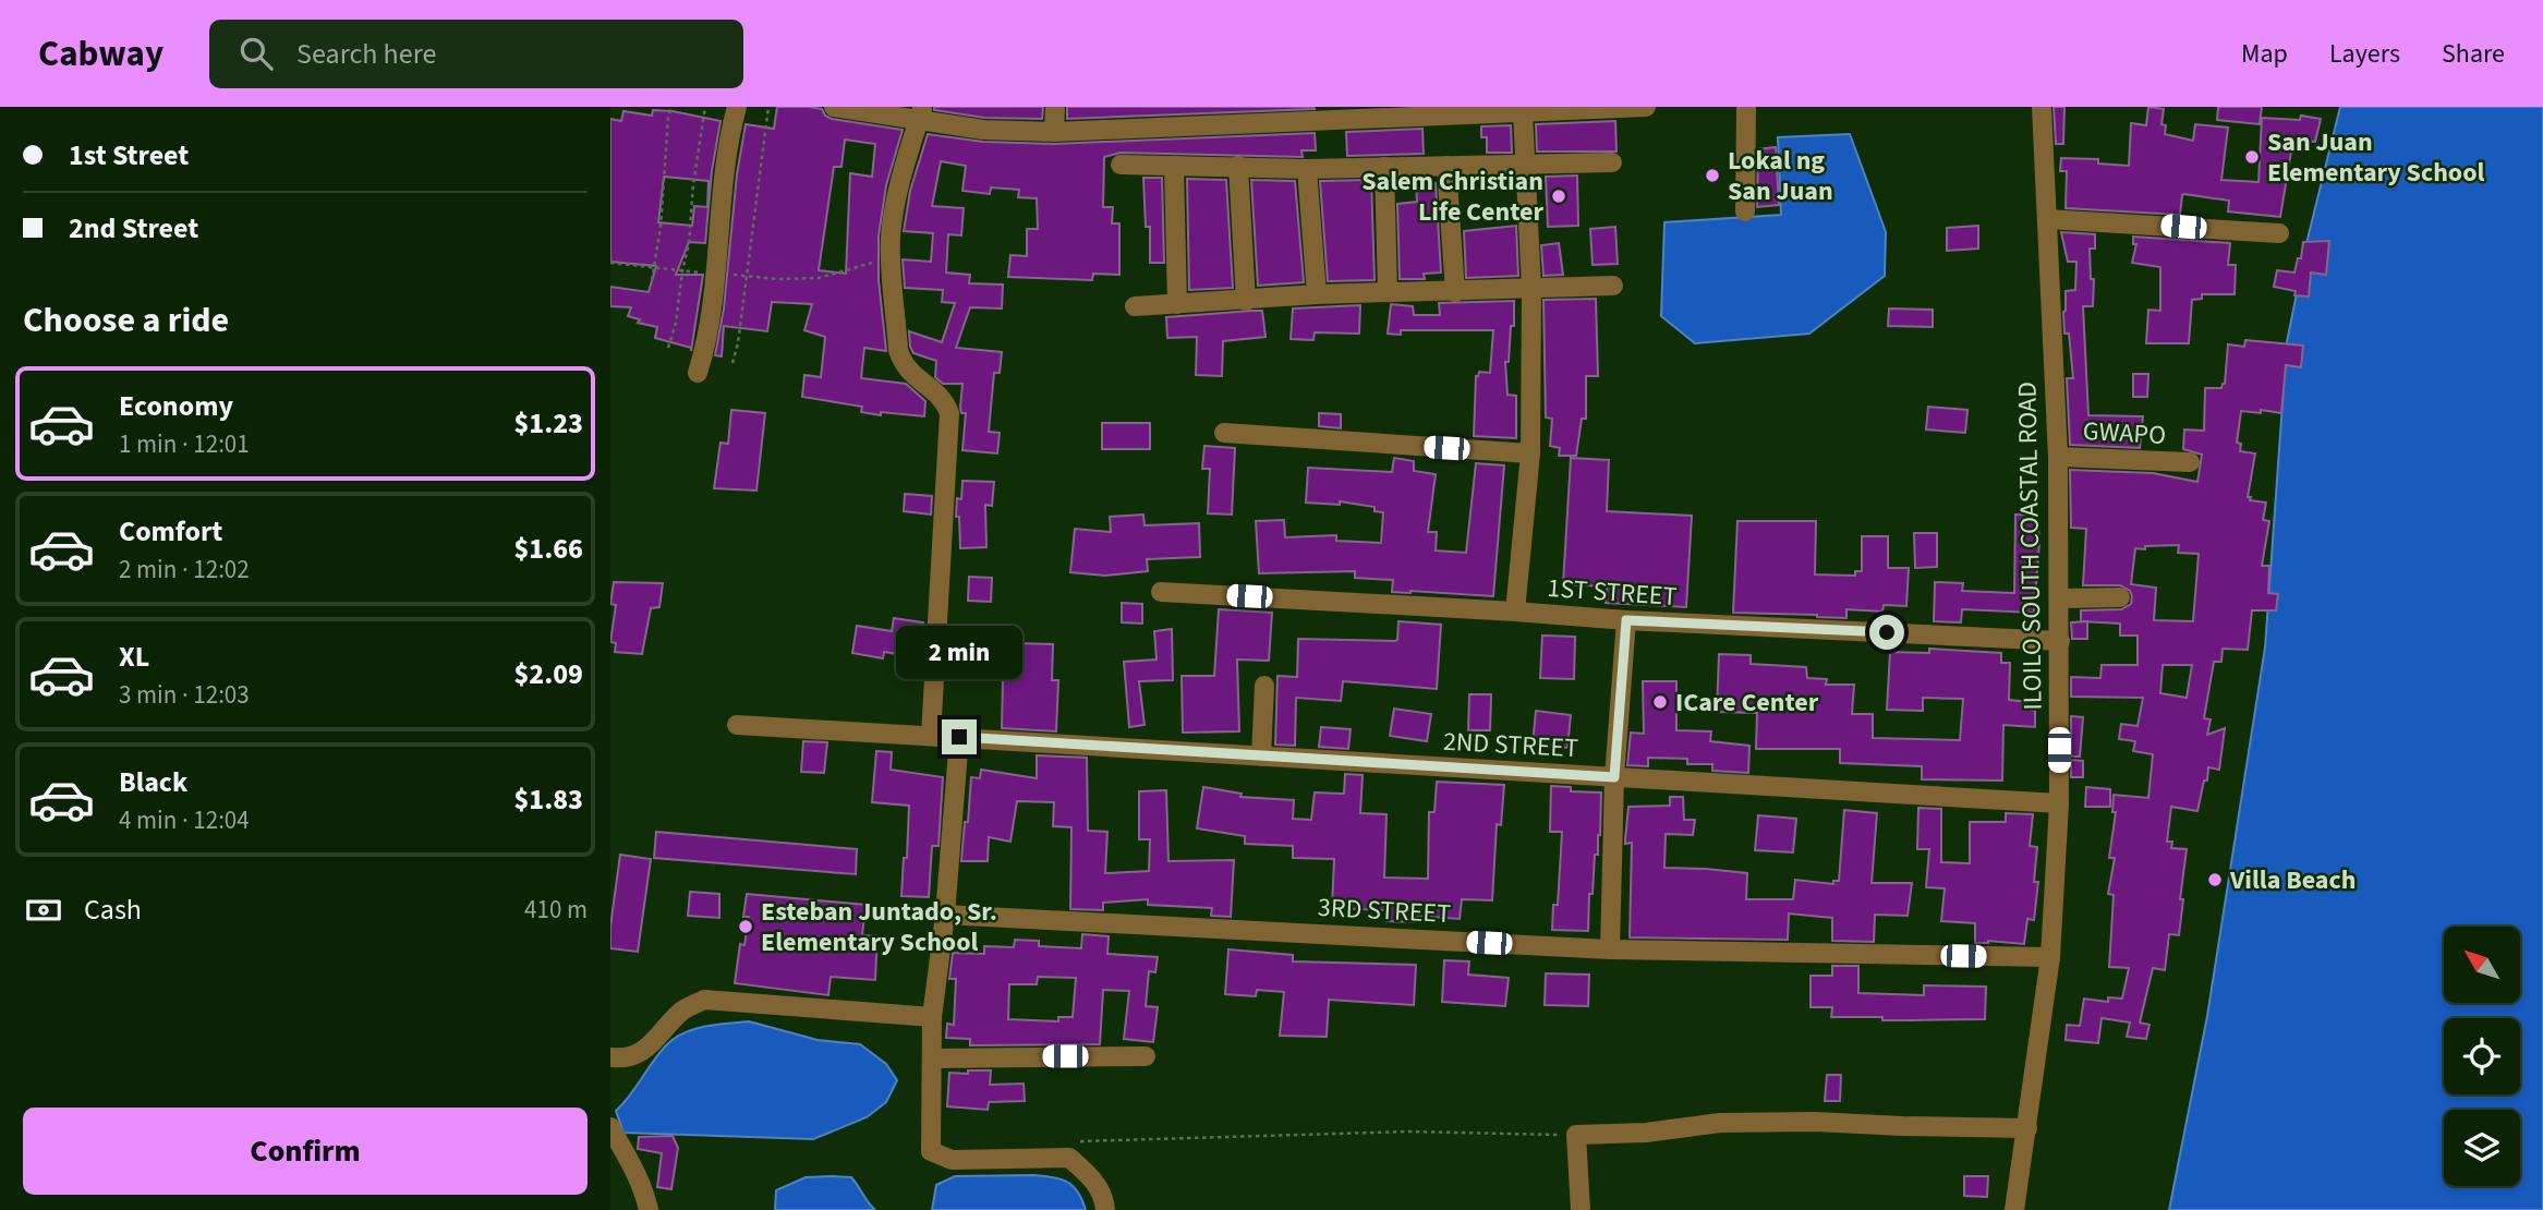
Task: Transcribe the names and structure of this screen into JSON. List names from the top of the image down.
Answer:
{
  "streets": {
    "street": [
      "GWAPO",
      "ILOILO SOUTH COASTAL ROAD",
      "1ST STREET",
      "2ND STREET",
      "3RD STREET"
    ]
  },
  "crossings": [
    ["GWAPO", "ILOILO SOUTH COASTAL ROAD"],
    ["ILOILO SOUTH COASTAL ROAD", "1ST STREET"],
    ["ILOILO SOUTH COASTAL ROAD", "2ND STREET"],
    ["ILOILO SOUTH COASTAL ROAD", "3RD STREET"]
  ],
  "places": [
    "San Juan Elementary School",
    "Lokal ng San Juan",
    "Salem Christian Life Center",
    "ICare Center",
    "Villa Beach",
    "Esteban Juntado, Sr. Elementary School"
  ],
  "north": "top left",
  "page": {
    "header": "Cabway",
    "search": "Search here",
    "nav": ["Map", "Layers", "Share"],
    "banner": ["1st Street", "2nd Street"],
    "heading": "Choose a ride",
    "list": [
      {
        "name": "Economy",
        "note": "1 min · 12:01",
        "value": "$1.23"
      },
      {
        "name": "Comfort",
        "note": "2 min · 12:02",
        "value": "$1.66"
      },
      {
        "name": "XL",
        "note": "3 min · 12:03",
        "value": "$2.09"
      },
      {
        "name": "Black",
        "note": "4 min · 12:04",
        "value": "$1.83"
      }
    ],
    "bubble": "2 min",
    "pay": ["Cash", "410 m"],
    "buttons": "Confirm"
  }
}
